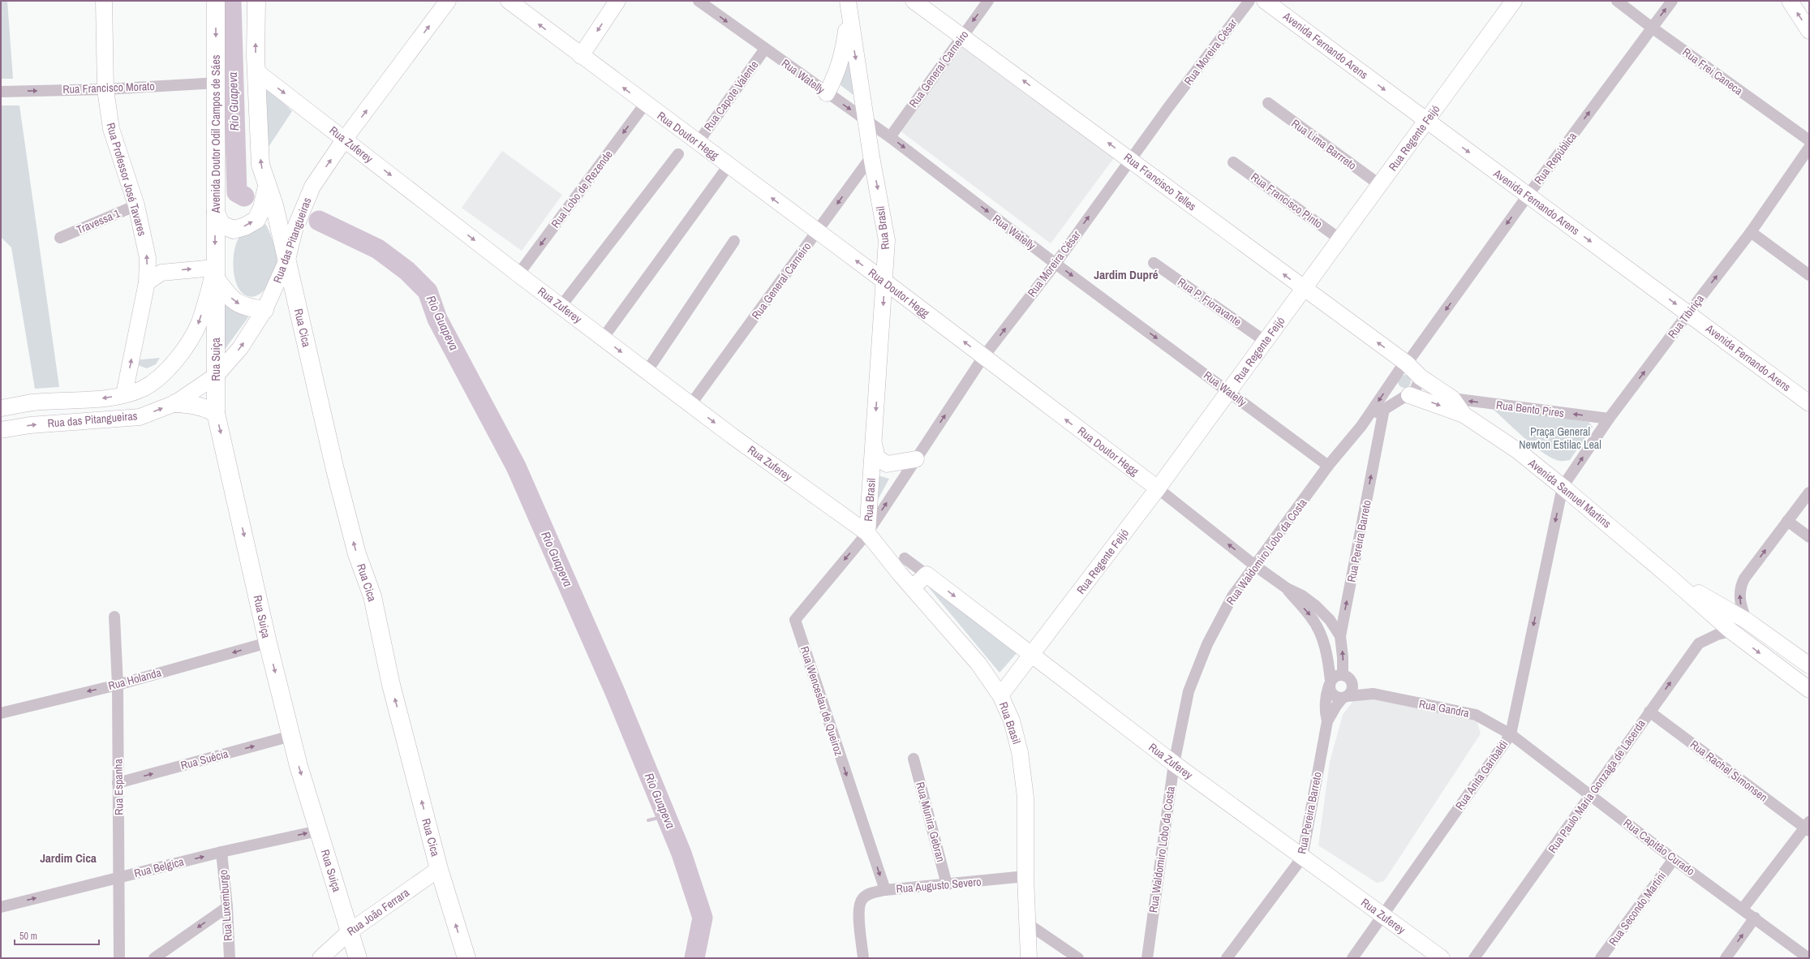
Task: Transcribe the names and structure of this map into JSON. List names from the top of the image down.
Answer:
{
  "streets": {
    "main road": [
      "Avenida Fernando Arens",
      "Avenida Doutor Odil Campos de Sáes",
      "Rua Doutor Hegg",
      "Rua Regente Feijó",
      "Rua Zuferey",
      "Rua Professor José Tavares",
      "Rua Francisco Telles",
      "Rua Brasil",
      "Rua das Pitangueiras",
      "Rua Cica",
      "Rua Suiça",
      "Avenida Samuel Martins",
      "Rua João Ferrara"
    ],
    "street": [
      "Rua Moreira César",
      "Rua General Carneiro",
      "Rua Frei Caneca",
      "Rua Watelly",
      "Rua Francisco Morato",
      "Rua Capote Valente",
      "Rua Lima Barrreto",
      "Rua República",
      "Rua Lobo de Rezende",
      "Rua Francisco Pinto",
      "Travessa 1",
      "Rua P. Fioravante",
      "Rua Tibiriça",
      "Rua Bento Pires",
      "Rua Pereira Barreto",
      "Rua Waldomiro Lobo da Costa",
      "Rua Holanda",
      "Rua Wenceslau de Queiroz",
      "Rua Gandra",
      "Rua Suécia",
      "Rua Rachel Simonsen",
      "Rua Anita Garibaldi",
      "Rua Paulo Maria Gonzaga de Lacerda",
      "Rua Espanha",
      "Rua Munira Gebran",
      "Rua Capitão Curado",
      "Rua Belgica",
      "Rua Augusto Severo",
      "Rua Luxemburgo",
      "Rua Secondo Martini"
    ]
  },
  "crossings": [
    ["Avenida Fernando Arens", "Rua Regente Feijó"],
    ["Avenida Fernando Arens", "Rua República"],
    ["Avenida Fernando Arens", "Rua Tibiriça"],
    ["Rua Moreira César", "Rua Watelly"],
    ["Rua Moreira César", "Rua Doutor Hegg"],
    ["Rua Moreira César", "Rua Zuferey"],
    ["Rua Moreira César", "Rua Francisco Telles"],
    ["Rua Moreira César", "Rua Brasil"],
    ["Rua Moreira César", "Rua Wenceslau de Queiroz"],
    ["Rua General Carneiro", "Rua Watelly"],
    ["Rua General Carneiro", "Rua Doutor Hegg"],
    ["Rua General Carneiro", "Rua Zuferey"],
    ["Rua General Carneiro", "Rua Francisco Telles"],
    ["Rua General Carneiro", "Rua Brasil"],
    ["Rua Frei Caneca", "Rua República"],
    ["Rua Watelly", "Rua Capote Valente"],
    ["Rua Watelly", "Rua Regente Feijó"],
    ["Rua Watelly", "Rua Brasil"],
    ["Rua Watelly", "Rua Waldomiro Lobo da Costa"],
    ["Rua Francisco Morato", "Avenida Doutor Odil Campos de Sáes"],
    ["Rua Francisco Morato", "Rua Professor José Tavares"],
    ["Rua Capote Valente", "Rua Doutor Hegg"],
    ["Avenida Doutor Odil Campos de Sáes", "Rua das Pitangueiras"],
    ["Avenida Doutor Odil Campos de Sáes", "Rua Suiça"],
    ["Rua Doutor Hegg", "Rua Regente Feijó"],
    ["Rua Doutor Hegg", "Rua Lobo de Rezende"],
    ["Rua Doutor Hegg", "Rua Brasil"],
    ["Rua Doutor Hegg", "Rua Pereira Barreto"],
    ["Rua Doutor Hegg", "Rua Waldomiro Lobo da Costa"],
    ["Rua Doutor Hegg", "Rua Gandra"],
    ["Rua Regente Feijó", "Rua Zuferey"],
    ["Rua Regente Feijó", "Rua Lima Barrreto"],
    ["Rua Regente Feijó", "Rua Francisco Telles"],
    ["Rua Regente Feijó", "Rua Francisco Pinto"],
    ["Rua Regente Feijó", "Rua Brasil"],
    ["Rua Regente Feijó", "Rua P. Fioravante"],
    ["Rua Zuferey", "Rua Lobo de Rezende"],
    ["Rua Zuferey", "Rua Brasil"],
    ["Rua Zuferey", "Rua das Pitangueiras"],
    ["Rua Zuferey", "Rua Pereira Barreto"],
    ["Rua Zuferey", "Rua Waldomiro Lobo da Costa"],
    ["Rua Zuferey", "Rua Wenceslau de Queiroz"],
    ["Rua Zuferey", "Rua Anita Garibaldi"],
    ["Rua República", "Rua Francisco Telles"],
    ["Rua República", "Avenida Samuel Martins"],
    ["Rua República", "Rua Waldomiro Lobo da Costa"],
    ["Rua Professor José Tavares", "Travessa 1"],
    ["Rua Professor José Tavares", "Rua das Pitangueiras"],
    ["Rua Francisco Telles", "Avenida Samuel Martins"],
    ["Rua Francisco Telles", "Rua Waldomiro Lobo da Costa"],
    ["Rua Brasil", "Rua Wenceslau de Queiroz"],
    ["Rua Brasil", "Rua Augusto Severo"],
    ["Rua das Pitangueiras", "Rua Cica"],
    ["Rua das Pitangueiras", "Rua Suiça"],
    ["Rua Tibiriça", "Rua Bento Pires"],
    ["Rua Tibiriça", "Avenida Samuel Martins"],
    ["Rua Tibiriça", "Rua Anita Garibaldi"],
    ["Rua Cica", "Rua João Ferrara"],
    ["Rua Suiça", "Rua Holanda"],
    ["Rua Suiça", "Rua Suécia"],
    ["Rua Suiça", "Rua Belgica"],
    ["Rua Suiça", "Rua João Ferrara"],
    ["Rua Bento Pires", "Avenida Samuel Martins"],
    ["Avenida Samuel Martins", "Rua Waldomiro Lobo da Costa"],
    ["Avenida Samuel Martins", "Rua Anita Garibaldi"],
    ["Avenida Samuel Martins", "Rua Paulo Maria Gonzaga de Lacerda"],
    ["Rua Pereira Barreto", "Rua Waldomiro Lobo da Costa"],
    ["Rua Pereira Barreto", "Rua Gandra"],
    ["Rua Holanda", "Rua Espanha"],
    ["Rua Wenceslau de Queiroz", "Rua Augusto Severo"],
    ["Rua Gandra", "Rua Anita Garibaldi"],
    ["Rua Gandra", "Rua Capitão Curado"],
    ["Rua Suécia", "Rua Espanha"],
    ["Rua Rachel Simonsen", "Rua Paulo Maria Gonzaga de Lacerda"],
    ["Rua Anita Garibaldi", "Rua Capitão Curado"],
    ["Rua Paulo Maria Gonzaga de Lacerda", "Rua Capitão Curado"],
    ["Rua Espanha", "Rua Belgica"],
    ["Rua Munira Gebran", "Rua Augusto Severo"],
    ["Rua Capitão Curado", "Rua Secondo Martini"],
    ["Rua Belgica", "Rua Luxemburgo"]
  ],
  "one_way": [
    "Avenida Fernando Arens",
    "Rua Moreira César",
    "Rua Watelly",
    "Rua Francisco Morato",
    "Rua Zuferey",
    "Rua Professor José Tavares",
    "Rua Francisco Telles",
    "Rua Brasil",
    "Rua Tibiriça",
    "Rua Cica",
    "Rua Suiça",
    "Rua Bento Pires",
    "Rua Pereira Barreto",
    "Rua Holanda",
    "Rua Wenceslau de Queiroz",
    "Rua Suécia",
    "Rua Anita Garibaldi",
    "Rua Belgica"
  ],
  "districts": ["Jardim Dupré", "Jardim Cica"],
  "water": ["Rio Guapeva"],
  "parks": ["Praça General Newton Estilac Leal"],
  "scale_bar": "50 m"
}
